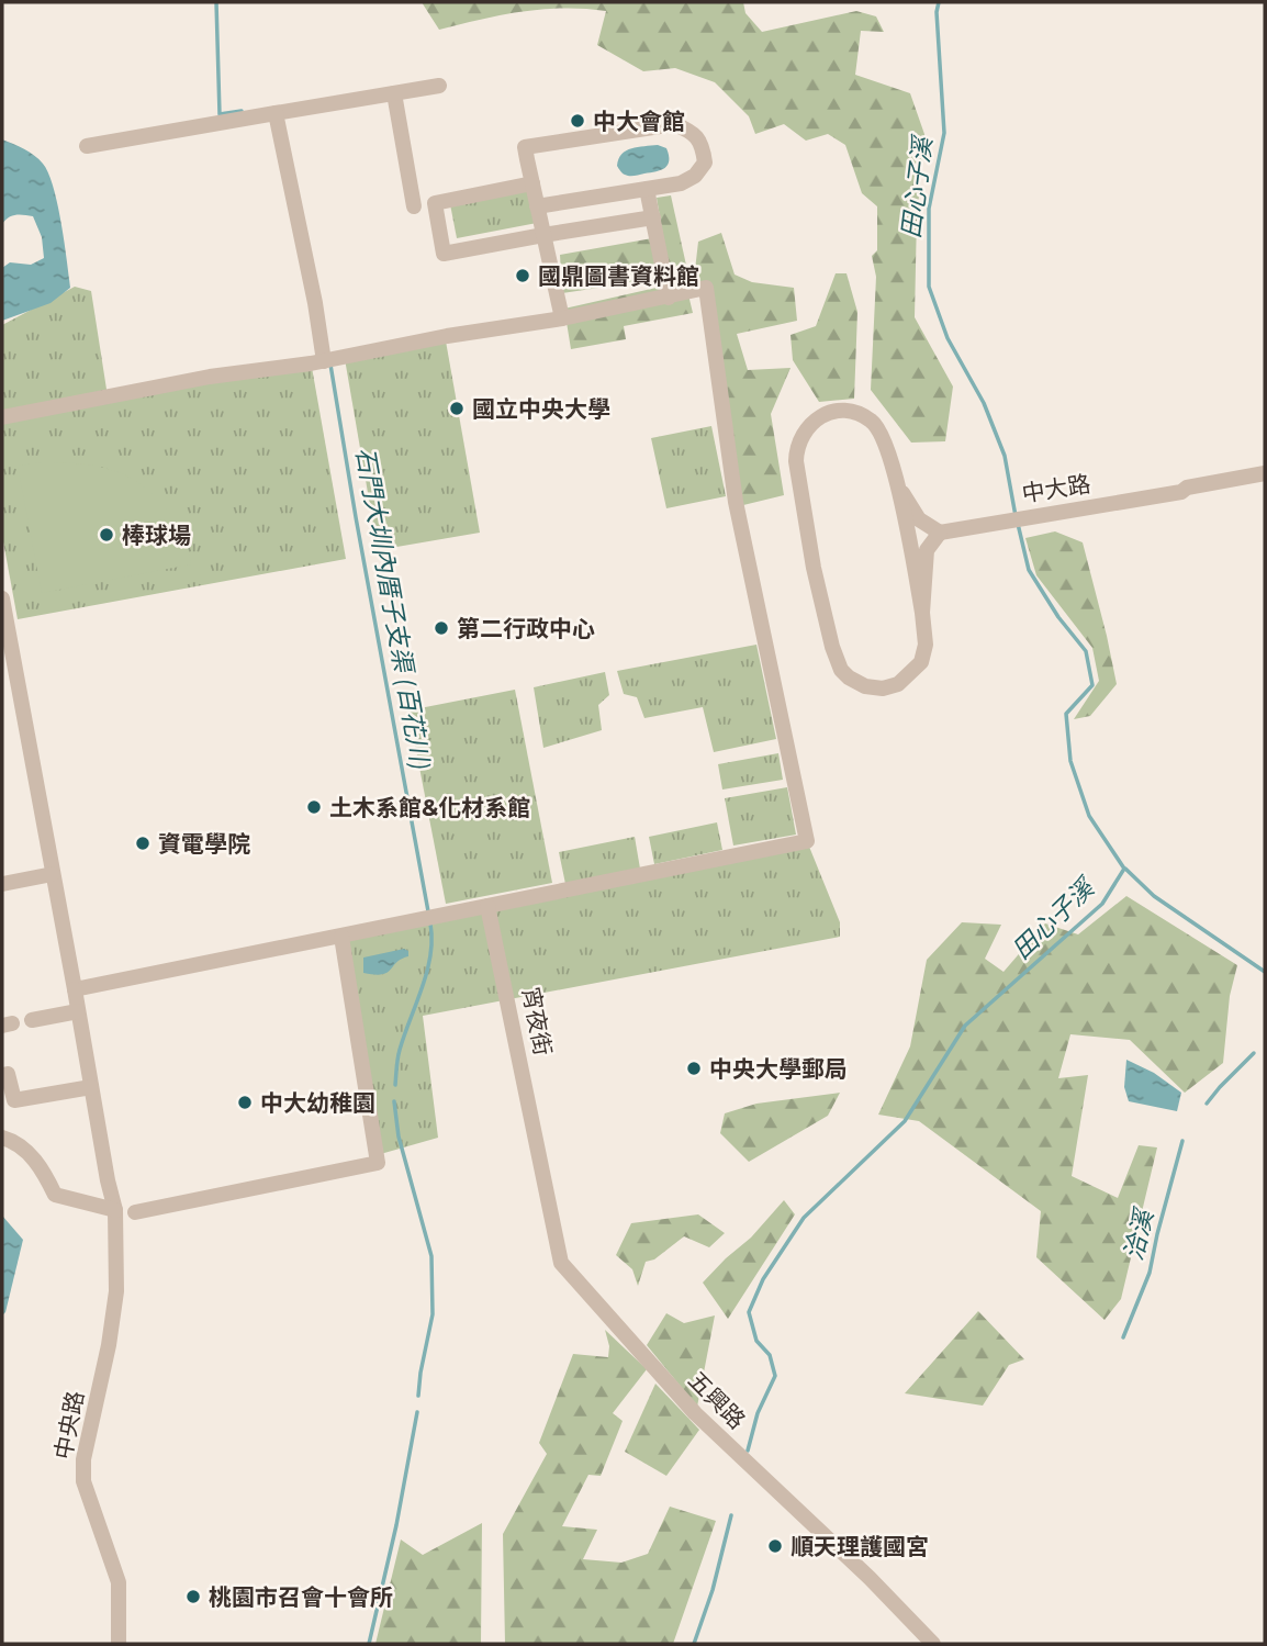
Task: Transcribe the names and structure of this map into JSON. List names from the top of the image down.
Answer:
{
  "streets": {
    "street": [
      "中大路",
      "宵夜街",
      "五興路",
      "中央路"
    ]
  },
  "crossings": [
    ["宵夜街", "五興路"]
  ],
  "water": ["田心子溪", "石門大圳內厝子支渠 (百花川)", "洽溪"],
  "places": [
    "中大會館",
    "國鼎圖書資料館",
    "國立中央大學",
    "棒球場",
    "第二行政中心",
    "土木系館&化材系館",
    "資電學院",
    "中央大學郵局",
    "中大幼稚園",
    "順天理護國宮",
    "桃園市召會十會所"
  ]
}
